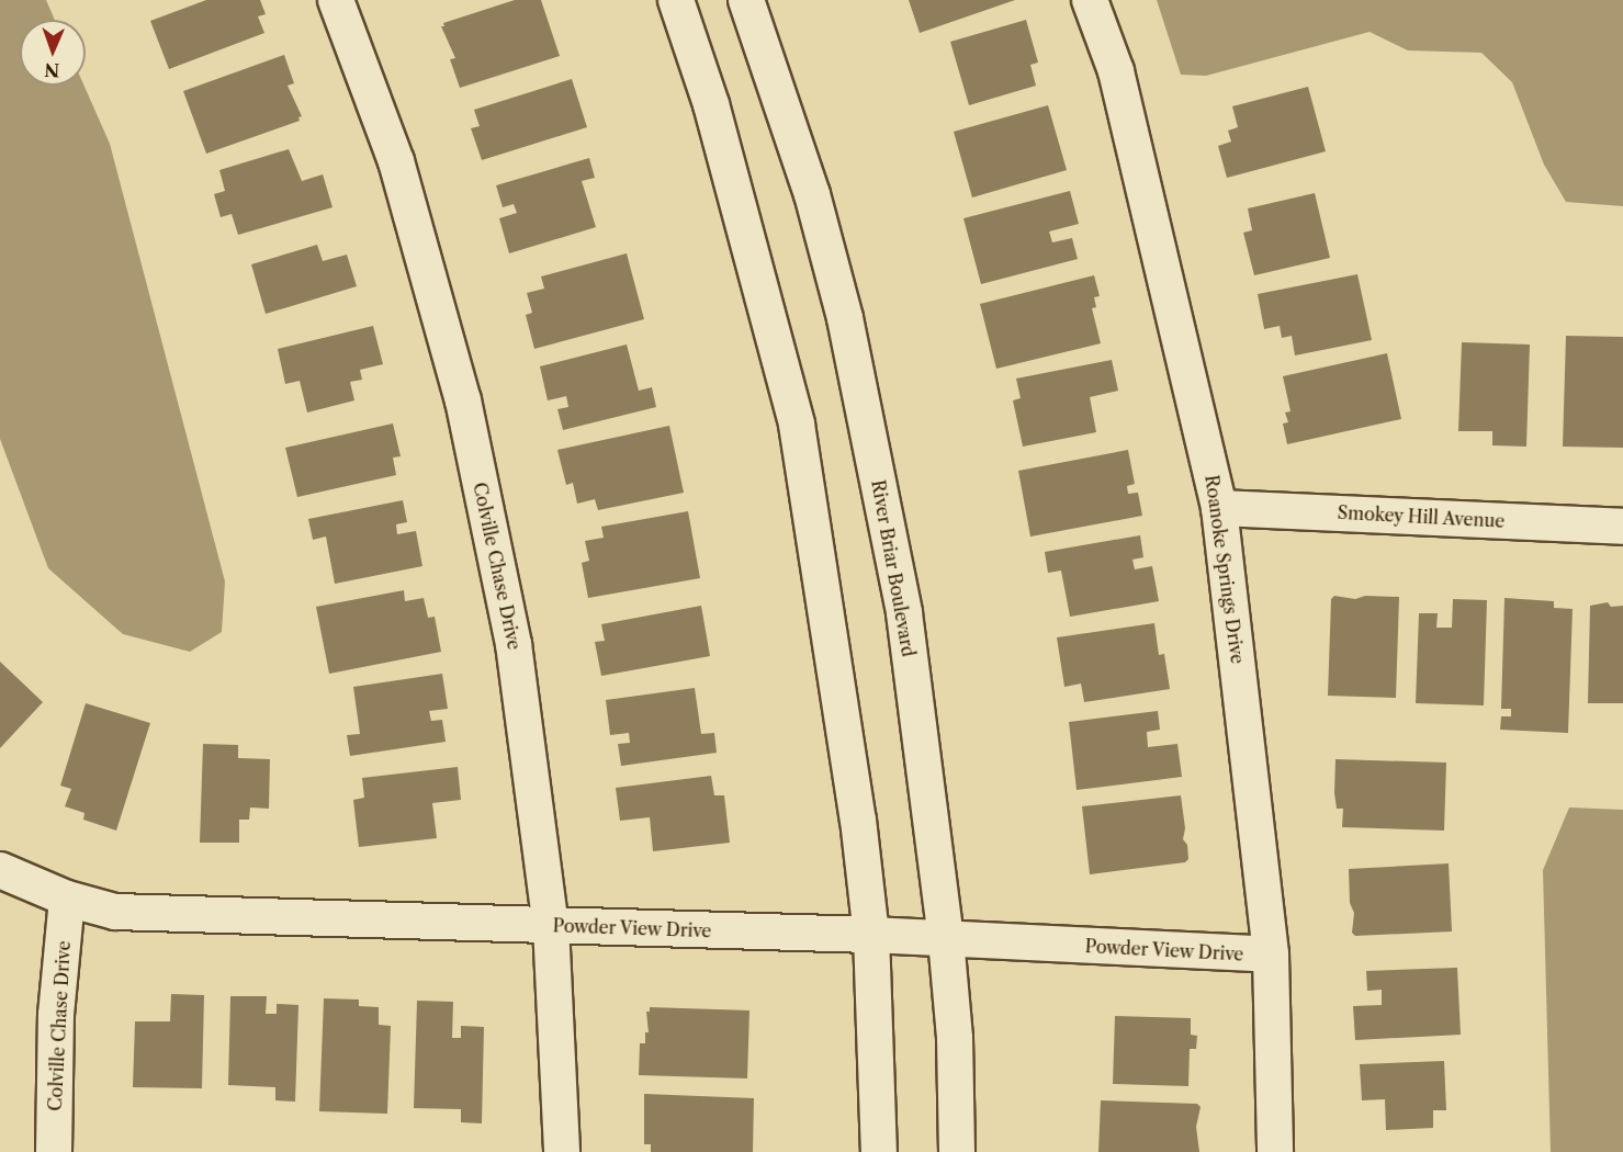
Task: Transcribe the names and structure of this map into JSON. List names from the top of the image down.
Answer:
{
  "streets": {
    "street": [
      "Smokey Hill Avenue",
      "Colville Chase Drive",
      "River Briar Boulevard",
      "Roanoke Springs Drive",
      "Powder View Drive"
    ]
  },
  "crossings": [
    ["Smokey Hill Avenue", "Roanoke Springs Drive"],
    ["Colville Chase Drive", "Powder View Drive"],
    ["River Briar Boulevard", "Powder View Drive"],
    ["Roanoke Springs Drive", "Powder View Drive"]
  ],
  "north": "bottom"
}
